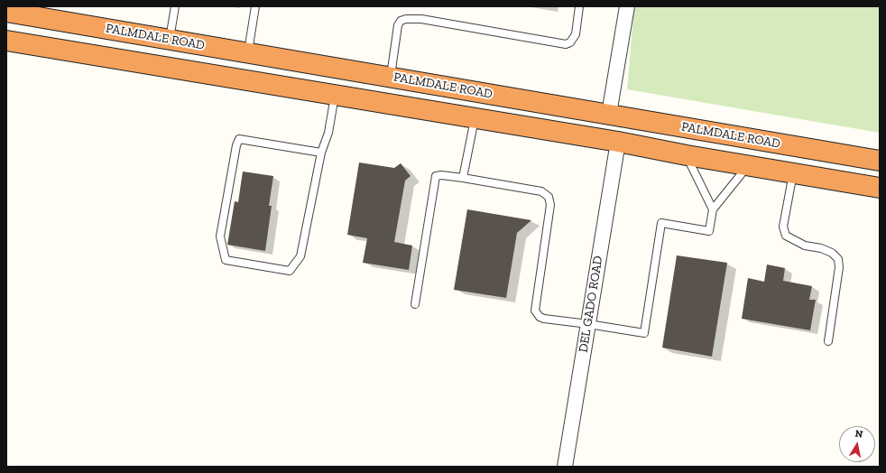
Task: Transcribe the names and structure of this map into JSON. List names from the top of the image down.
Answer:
{
  "streets": {
    "highway": ["PALMDALE ROAD"],
    "street": ["DEL GADO ROAD"]
  },
  "crossings": [
    ["PALMDALE ROAD", "DEL GADO ROAD"]
  ],
  "north": "top"
}
